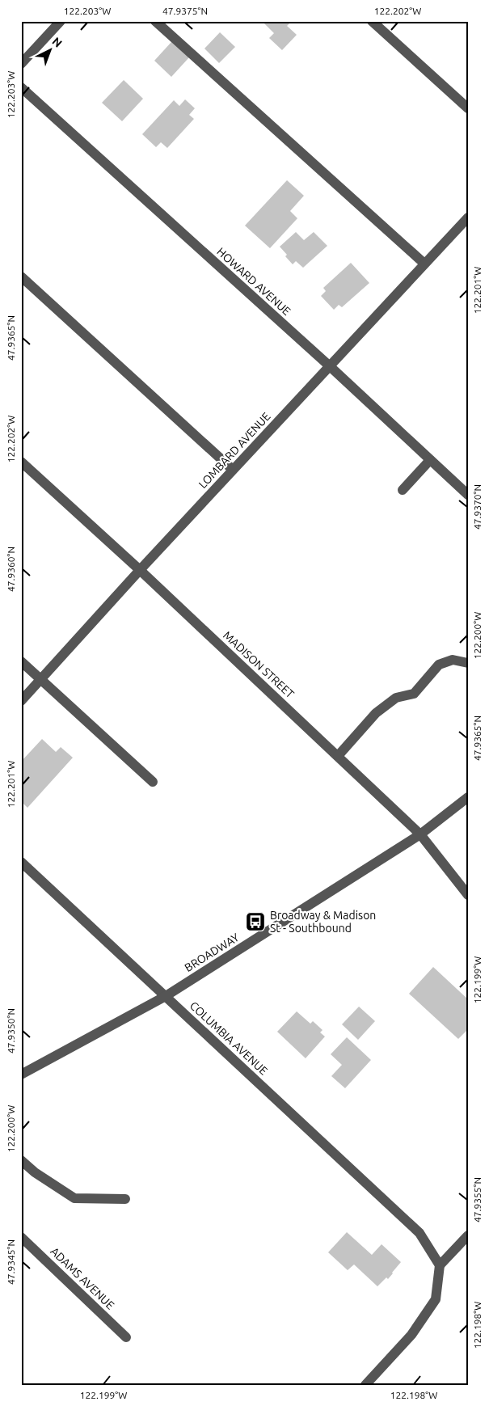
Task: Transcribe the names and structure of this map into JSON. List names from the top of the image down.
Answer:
{
  "streets": {
    "street": [
      "HOWARD AVENUE",
      "LOMBARD AVENUE",
      "MADISON STREET",
      "BROADWAY",
      "COLUMBIA AVENUE",
      "ADAMS AVENUE"
    ]
  },
  "crossings": [
    ["HOWARD AVENUE", "LOMBARD AVENUE"],
    ["LOMBARD AVENUE", "MADISON STREET"],
    ["MADISON STREET", "BROADWAY"],
    ["BROADWAY", "COLUMBIA AVENUE"]
  ],
  "places": {
    "bus stop": ["Broadway & Madison St - Southbound"]
  },
  "north": "top right",
  "coordinates": [
    "122.203°W",
    "47.9375°N",
    "122.202°W",
    "122.201°W",
    "47.9365°N",
    "47.9370°N",
    "47.9360°N",
    "122.200°W",
    "122.199°W",
    "47.9350°N",
    "47.9355°N",
    "47.9345°N",
    "122.198°W"
  ]
}
